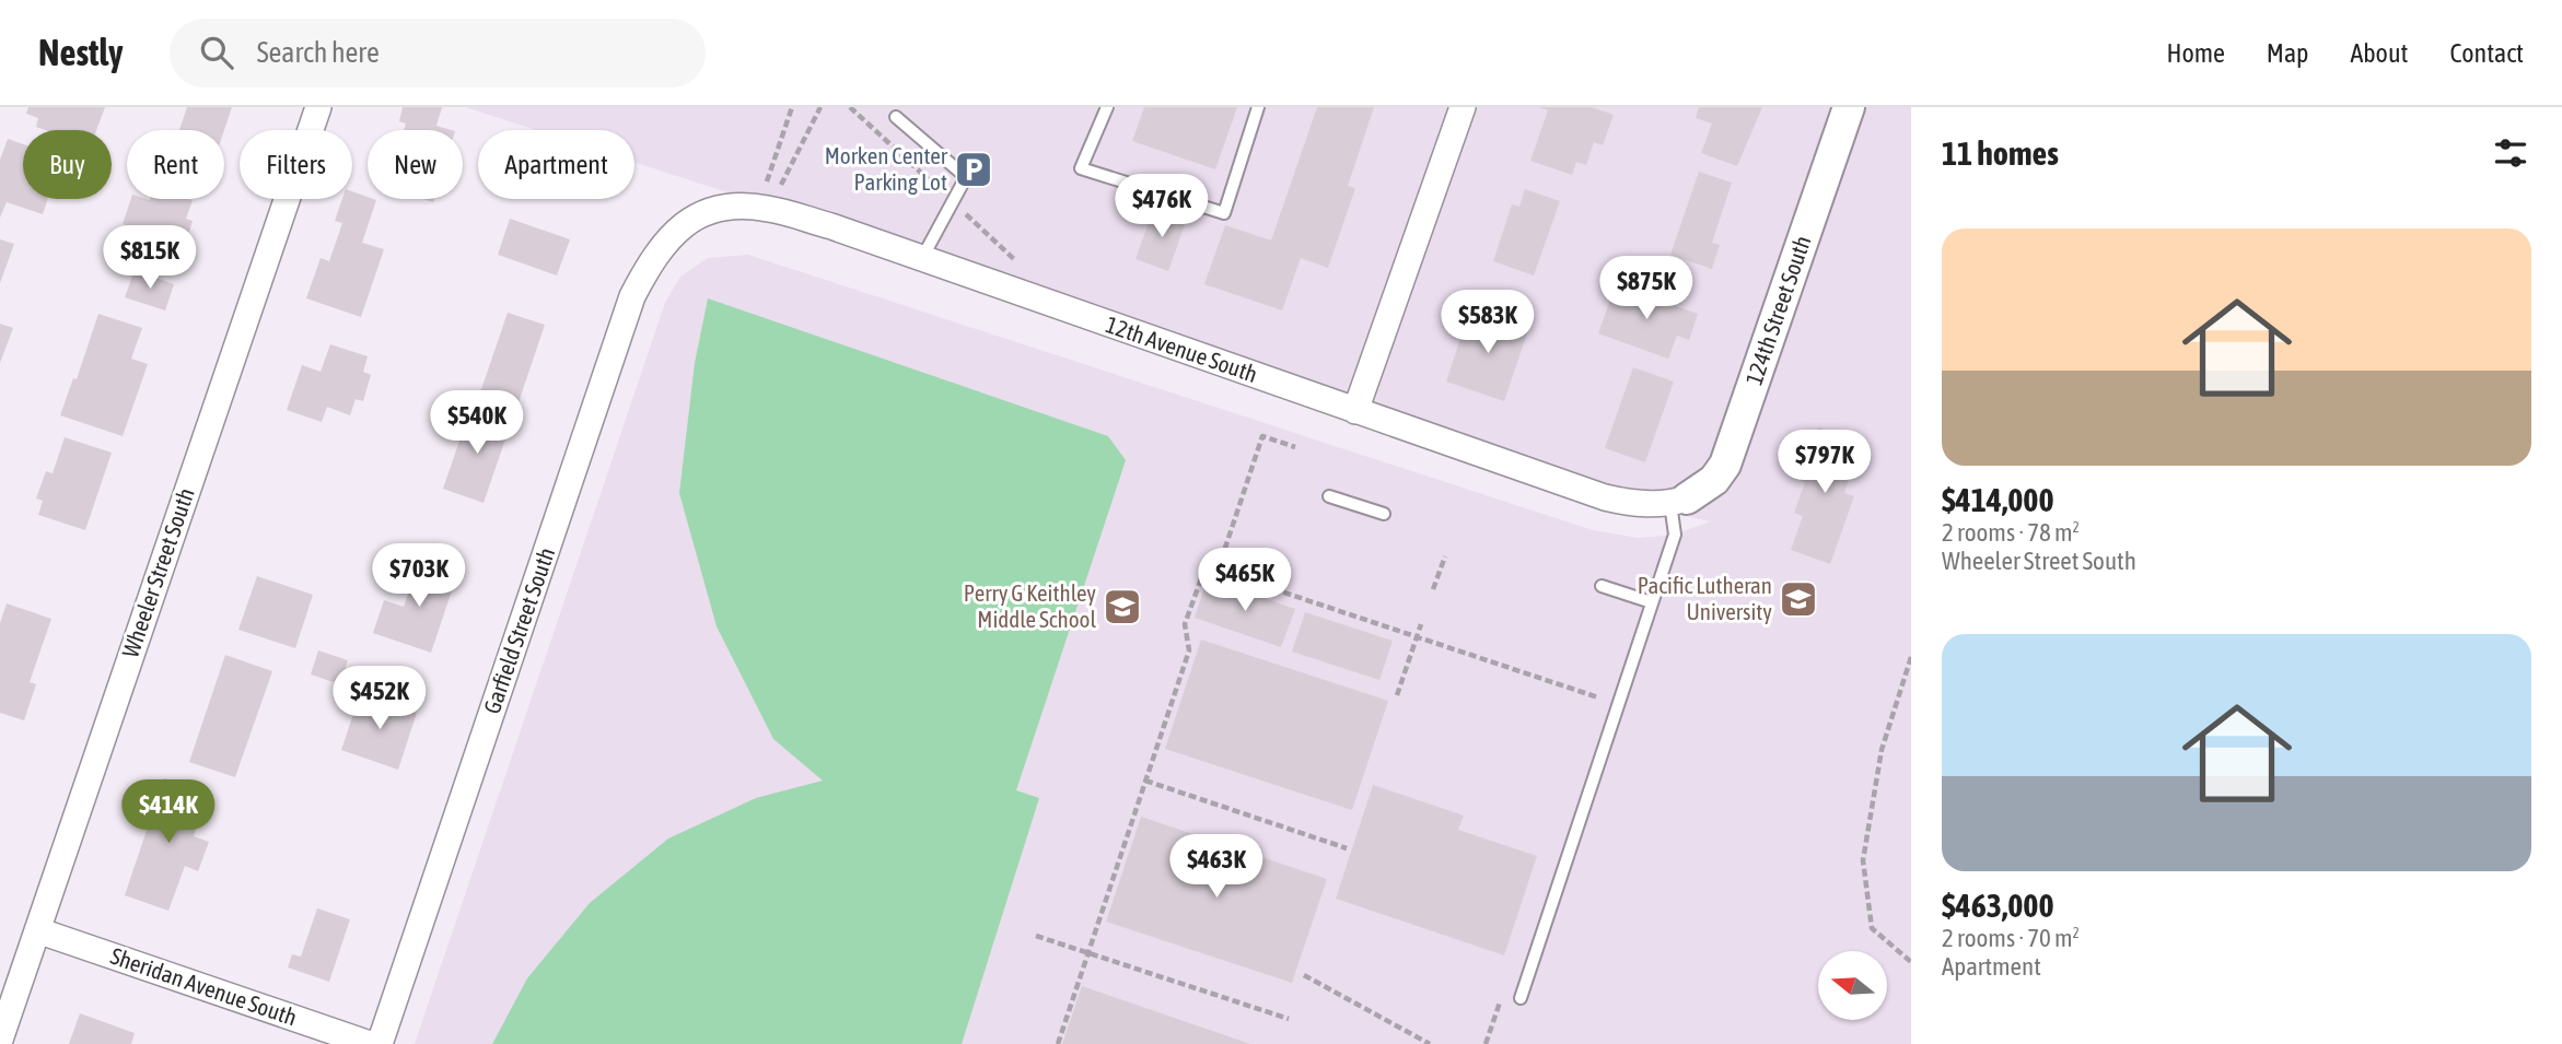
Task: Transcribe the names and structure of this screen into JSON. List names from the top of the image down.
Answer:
{
  "streets": {
    "street": [
      "124th Street South",
      "12th Avenue South",
      "Wheeler Street South",
      "Garfield Street South",
      "Sheridan Avenue South"
    ]
  },
  "crossings": [
    ["124th Street South", "12th Avenue South"],
    ["12th Avenue South", "Garfield Street South"],
    ["Wheeler Street South", "Sheridan Avenue South"]
  ],
  "places": {
    "parking": ["Morken Center Parking Lot"],
    "school or university": ["Pacific Lutheran University", "Perry G Keithley Middle School"]
  },
  "north": "left",
  "page": {
    "header": "Nestly",
    "search": "Search here",
    "nav": [
      "Home",
      "Map",
      "About",
      "Contact"
    ],
    "heading": "11 homes",
    "chip": [
      "Buy",
      "Rent",
      "Filters",
      "New",
      "Apartment"
    ],
    "price": [
      "$476K",
      "$815K",
      "$875K",
      "$583K",
      "$540K",
      "$797K",
      "$703K",
      "$465K",
      "$452K",
      "$414K",
      "$463K"
    ],
    "list": [
      {
        "name": "$414,000",
        "note": "2 rooms · 78 m² · Wheeler Street South"
      },
      {
        "name": "$463,000",
        "note": "2 rooms · 70 m² · Apartment"
      }
    ]
  }
}
